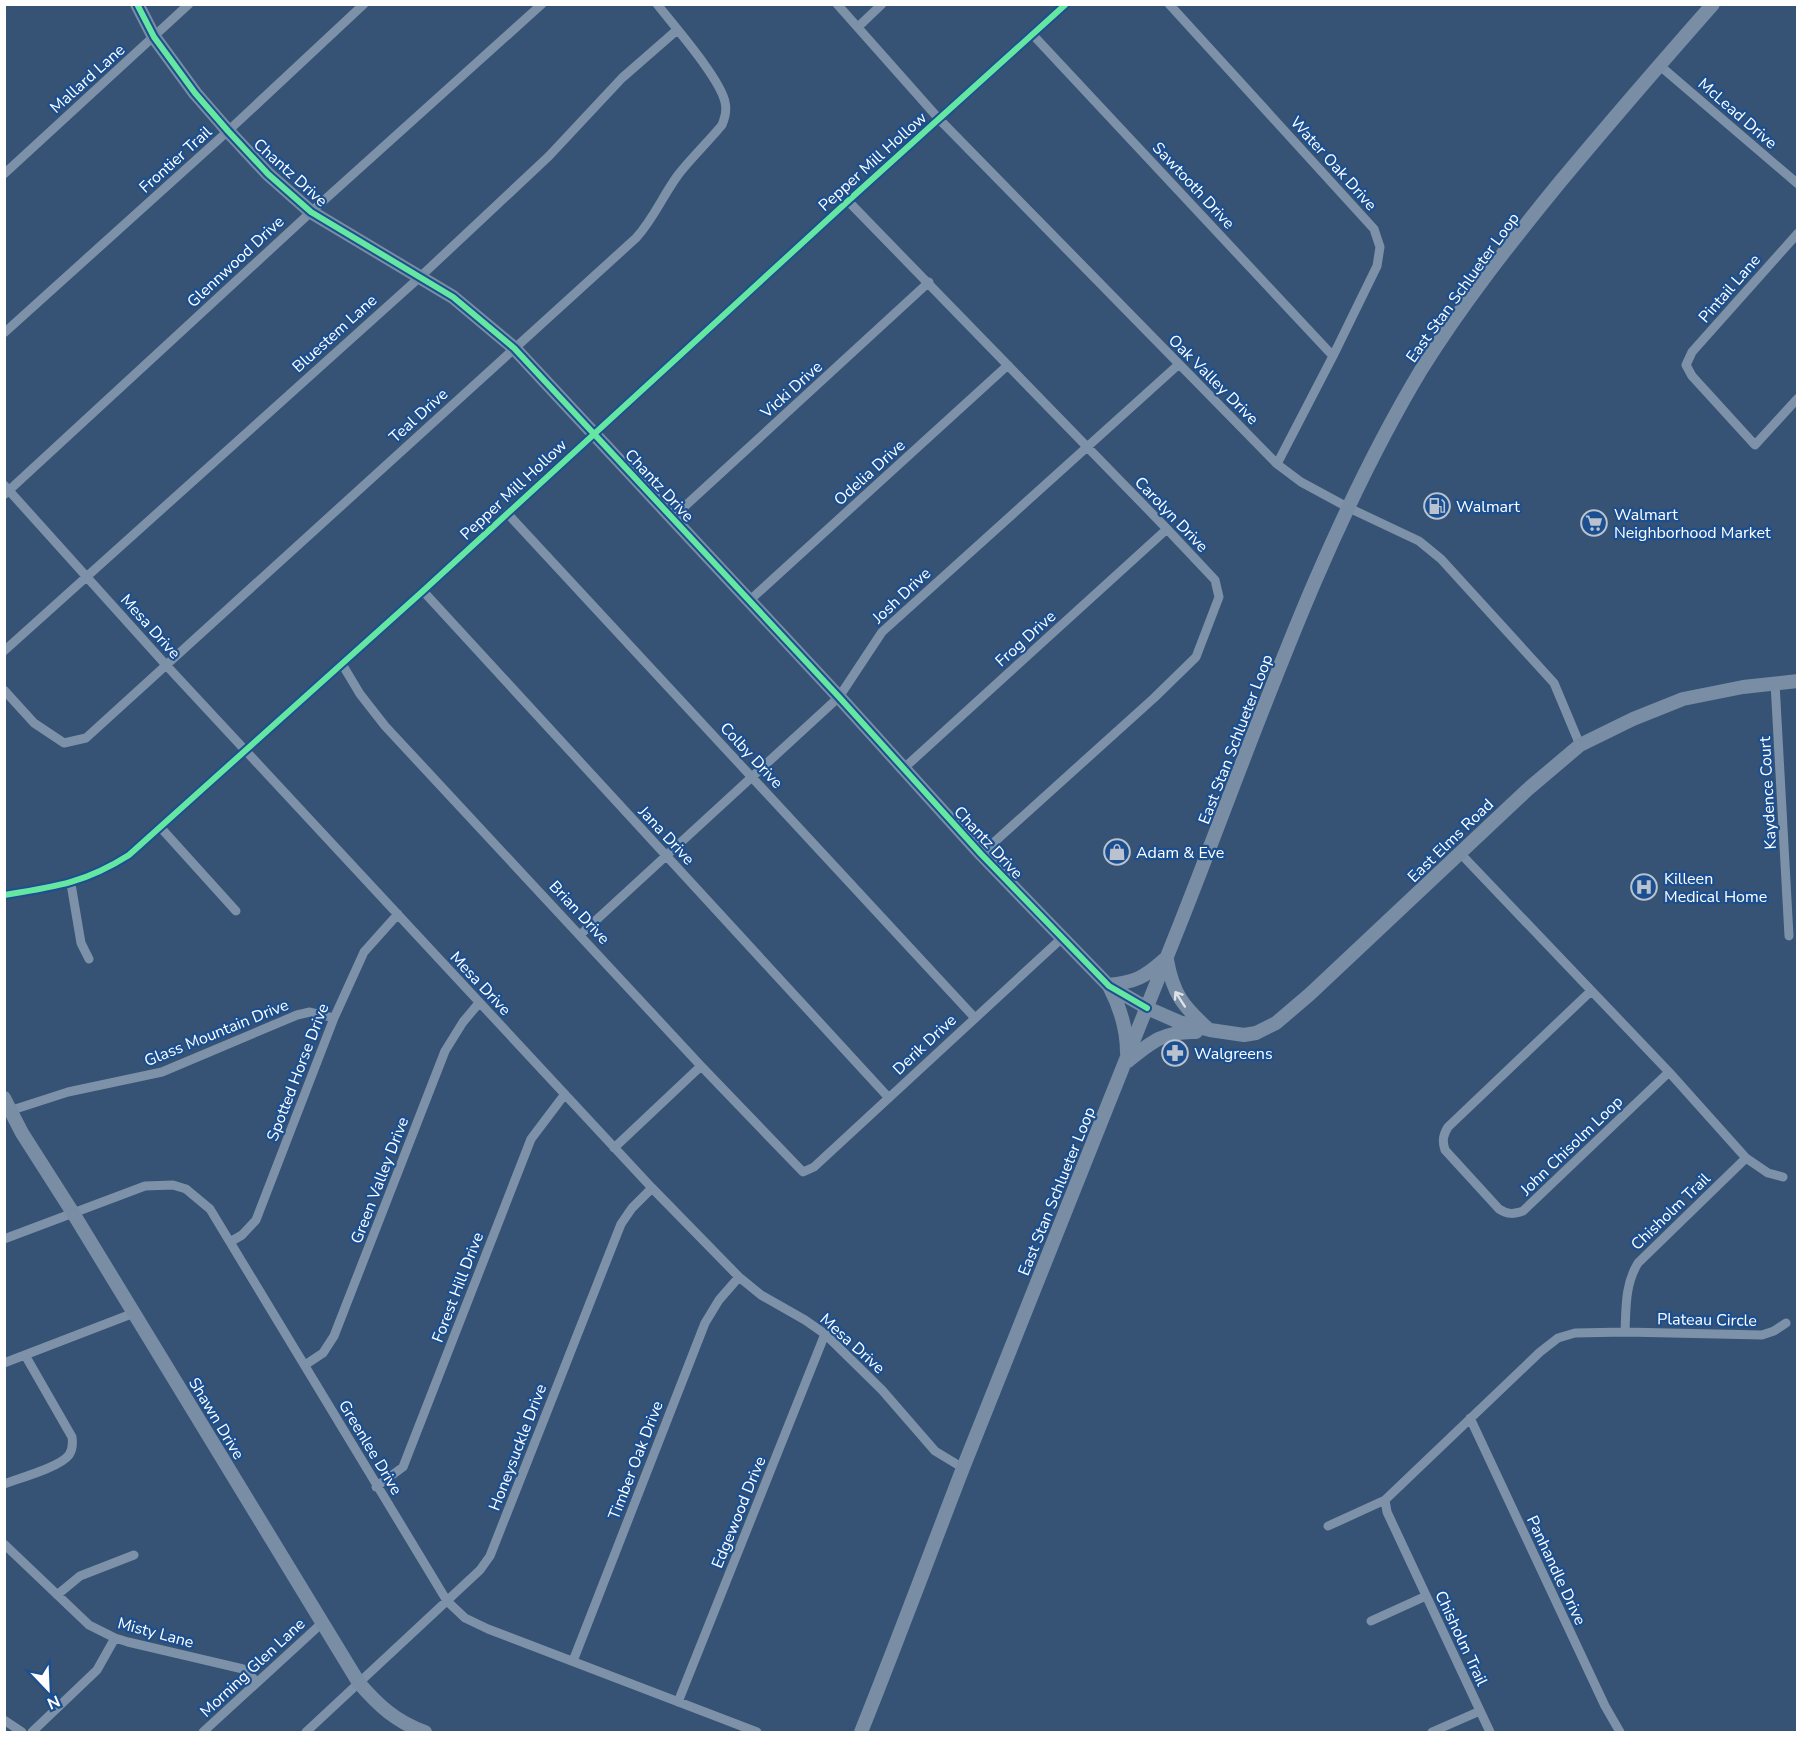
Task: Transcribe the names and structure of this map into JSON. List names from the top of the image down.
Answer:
{
  "streets": {
    "main road": [
      "Chantz Drive",
      "East Stan Schlueter Loop",
      "East Elms Road",
      "Shawn Drive"
    ],
    "street": [
      "Mallard Lane",
      "McLead Drive",
      "Frontier Trail",
      "Pepper Mill Hollow",
      "Water Oak Drive",
      "Sawtooth Drive",
      "Glennwood Drive",
      "Pintail Lane",
      "Bluestem Lane",
      "Oak Valley Drive",
      "Vicki Drive",
      "Teal Drive",
      "Odelia Drive",
      "Carolyn Drive",
      "Josh Drive",
      "Mesa Drive",
      "Frog Drive",
      "Colby Drive",
      "Kaydence Court",
      "Jana Drive",
      "Brian Drive",
      "Glass Mountain Drive",
      "Derik Drive",
      "Spotted Horse Drive",
      "John Chisolm Loop",
      "Green Valley Drive",
      "Chisholm Trail",
      "Forest Hill Drive",
      "Plateau Circle",
      "Greenlee Drive",
      "Honeysuckle Drive",
      "Timber Oak Drive",
      "Edgewood Drive",
      "Panhandle Drive",
      "Misty Lane",
      "Morning Glen Lane"
    ]
  },
  "crossings": [
    ["Mallard Lane", "Chantz Drive"],
    ["McLead Drive", "East Stan Schlueter Loop"],
    ["Frontier Trail", "Chantz Drive"],
    ["Pepper Mill Hollow", "Chantz Drive"],
    ["Pepper Mill Hollow", "Sawtooth Drive"],
    ["Pepper Mill Hollow", "Oak Valley Drive"],
    ["Pepper Mill Hollow", "Carolyn Drive"],
    ["Pepper Mill Hollow", "Mesa Drive"],
    ["Pepper Mill Hollow", "Colby Drive"],
    ["Pepper Mill Hollow", "Jana Drive"],
    ["Pepper Mill Hollow", "Brian Drive"],
    ["Water Oak Drive", "Sawtooth Drive"],
    ["Water Oak Drive", "Oak Valley Drive"],
    ["Chantz Drive", "Glennwood Drive"],
    ["Chantz Drive", "East Stan Schlueter Loop"],
    ["Chantz Drive", "Bluestem Lane"],
    ["Chantz Drive", "Vicki Drive"],
    ["Chantz Drive", "Teal Drive"],
    ["Chantz Drive", "Odelia Drive"],
    ["Chantz Drive", "Carolyn Drive"],
    ["Chantz Drive", "Josh Drive"],
    ["Chantz Drive", "Frog Drive"],
    ["Chantz Drive", "East Elms Road"],
    ["Chantz Drive", "Derik Drive"],
    ["Glennwood Drive", "Mesa Drive"],
    ["East Stan Schlueter Loop", "Oak Valley Drive"],
    ["East Stan Schlueter Loop", "Mesa Drive"],
    ["East Stan Schlueter Loop", "East Elms Road"],
    ["Bluestem Lane", "Teal Drive"],
    ["Bluestem Lane", "Mesa Drive"],
    ["Oak Valley Drive", "Josh Drive"],
    ["Oak Valley Drive", "East Elms Road"],
    ["Vicki Drive", "Carolyn Drive"],
    ["Teal Drive", "Mesa Drive"],
    ["Odelia Drive", "Carolyn Drive"],
    ["Carolyn Drive", "Josh Drive"],
    ["Carolyn Drive", "Frog Drive"],
    ["Josh Drive", "Colby Drive"],
    ["Josh Drive", "Jana Drive"],
    ["Josh Drive", "Brian Drive"],
    ["Mesa Drive", "Spotted Horse Drive"],
    ["Mesa Drive", "Green Valley Drive"],
    ["Mesa Drive", "Forest Hill Drive"],
    ["Mesa Drive", "Honeysuckle Drive"],
    ["Mesa Drive", "Timber Oak Drive"],
    ["Mesa Drive", "Edgewood Drive"],
    ["Colby Drive", "Derik Drive"],
    ["Kaydence Court", "East Elms Road"],
    ["Jana Drive", "Derik Drive"],
    ["Brian Drive", "Derik Drive"],
    ["Glass Mountain Drive", "Spotted Horse Drive"],
    ["Glass Mountain Drive", "Shawn Drive"],
    ["Spotted Horse Drive", "Greenlee Drive"],
    ["Green Valley Drive", "Greenlee Drive"],
    ["Chisholm Trail", "Plateau Circle"],
    ["Forest Hill Drive", "Greenlee Drive"],
    ["Shawn Drive", "Greenlee Drive"],
    ["Shawn Drive", "Honeysuckle Drive"],
    ["Shawn Drive", "Morning Glen Lane"],
    ["Greenlee Drive", "Honeysuckle Drive"],
    ["Greenlee Drive", "Timber Oak Drive"],
    ["Greenlee Drive", "Edgewood Drive"],
    ["Misty Lane", "Morning Glen Lane"]
  ],
  "places": {
    "fuel station": ["Walmart"],
    "supermarket": ["Walmart Neighborhood Market"],
    "shop": ["Adam & Eve"],
    "hospital": ["Killeen Medical Home"],
    "pharmacy": ["Walgreens"]
  },
  "north": "bottom right"
}
